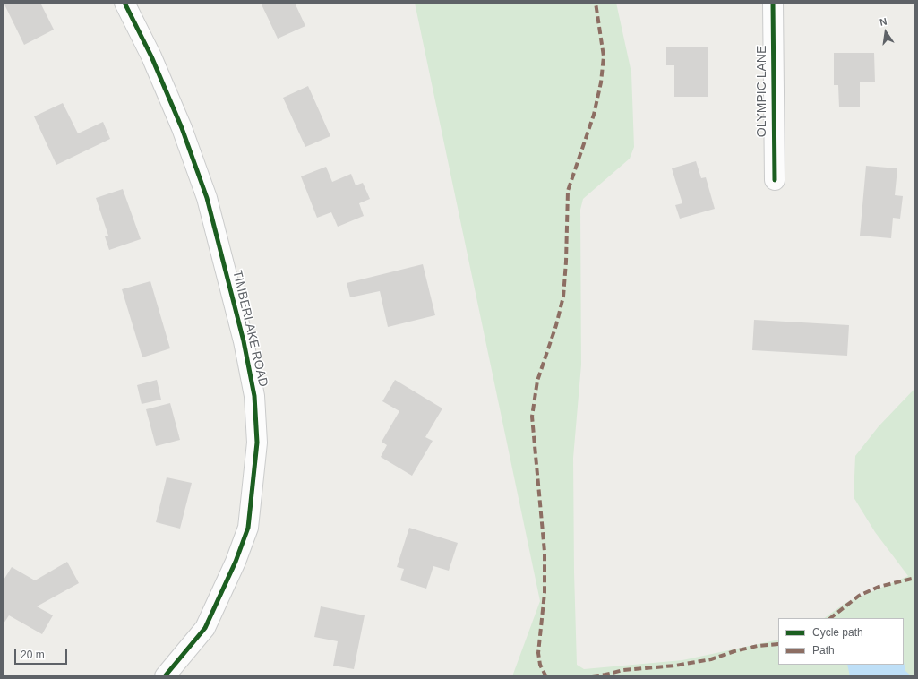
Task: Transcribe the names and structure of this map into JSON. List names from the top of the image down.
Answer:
{
  "streets": {
    "street": ["OLYMPIC LANE", "TIMBERLAKE ROAD"]
  },
  "legend": ["Cycle path", "Path"],
  "scale_bar": "20 m",
  "north": "top"
}
